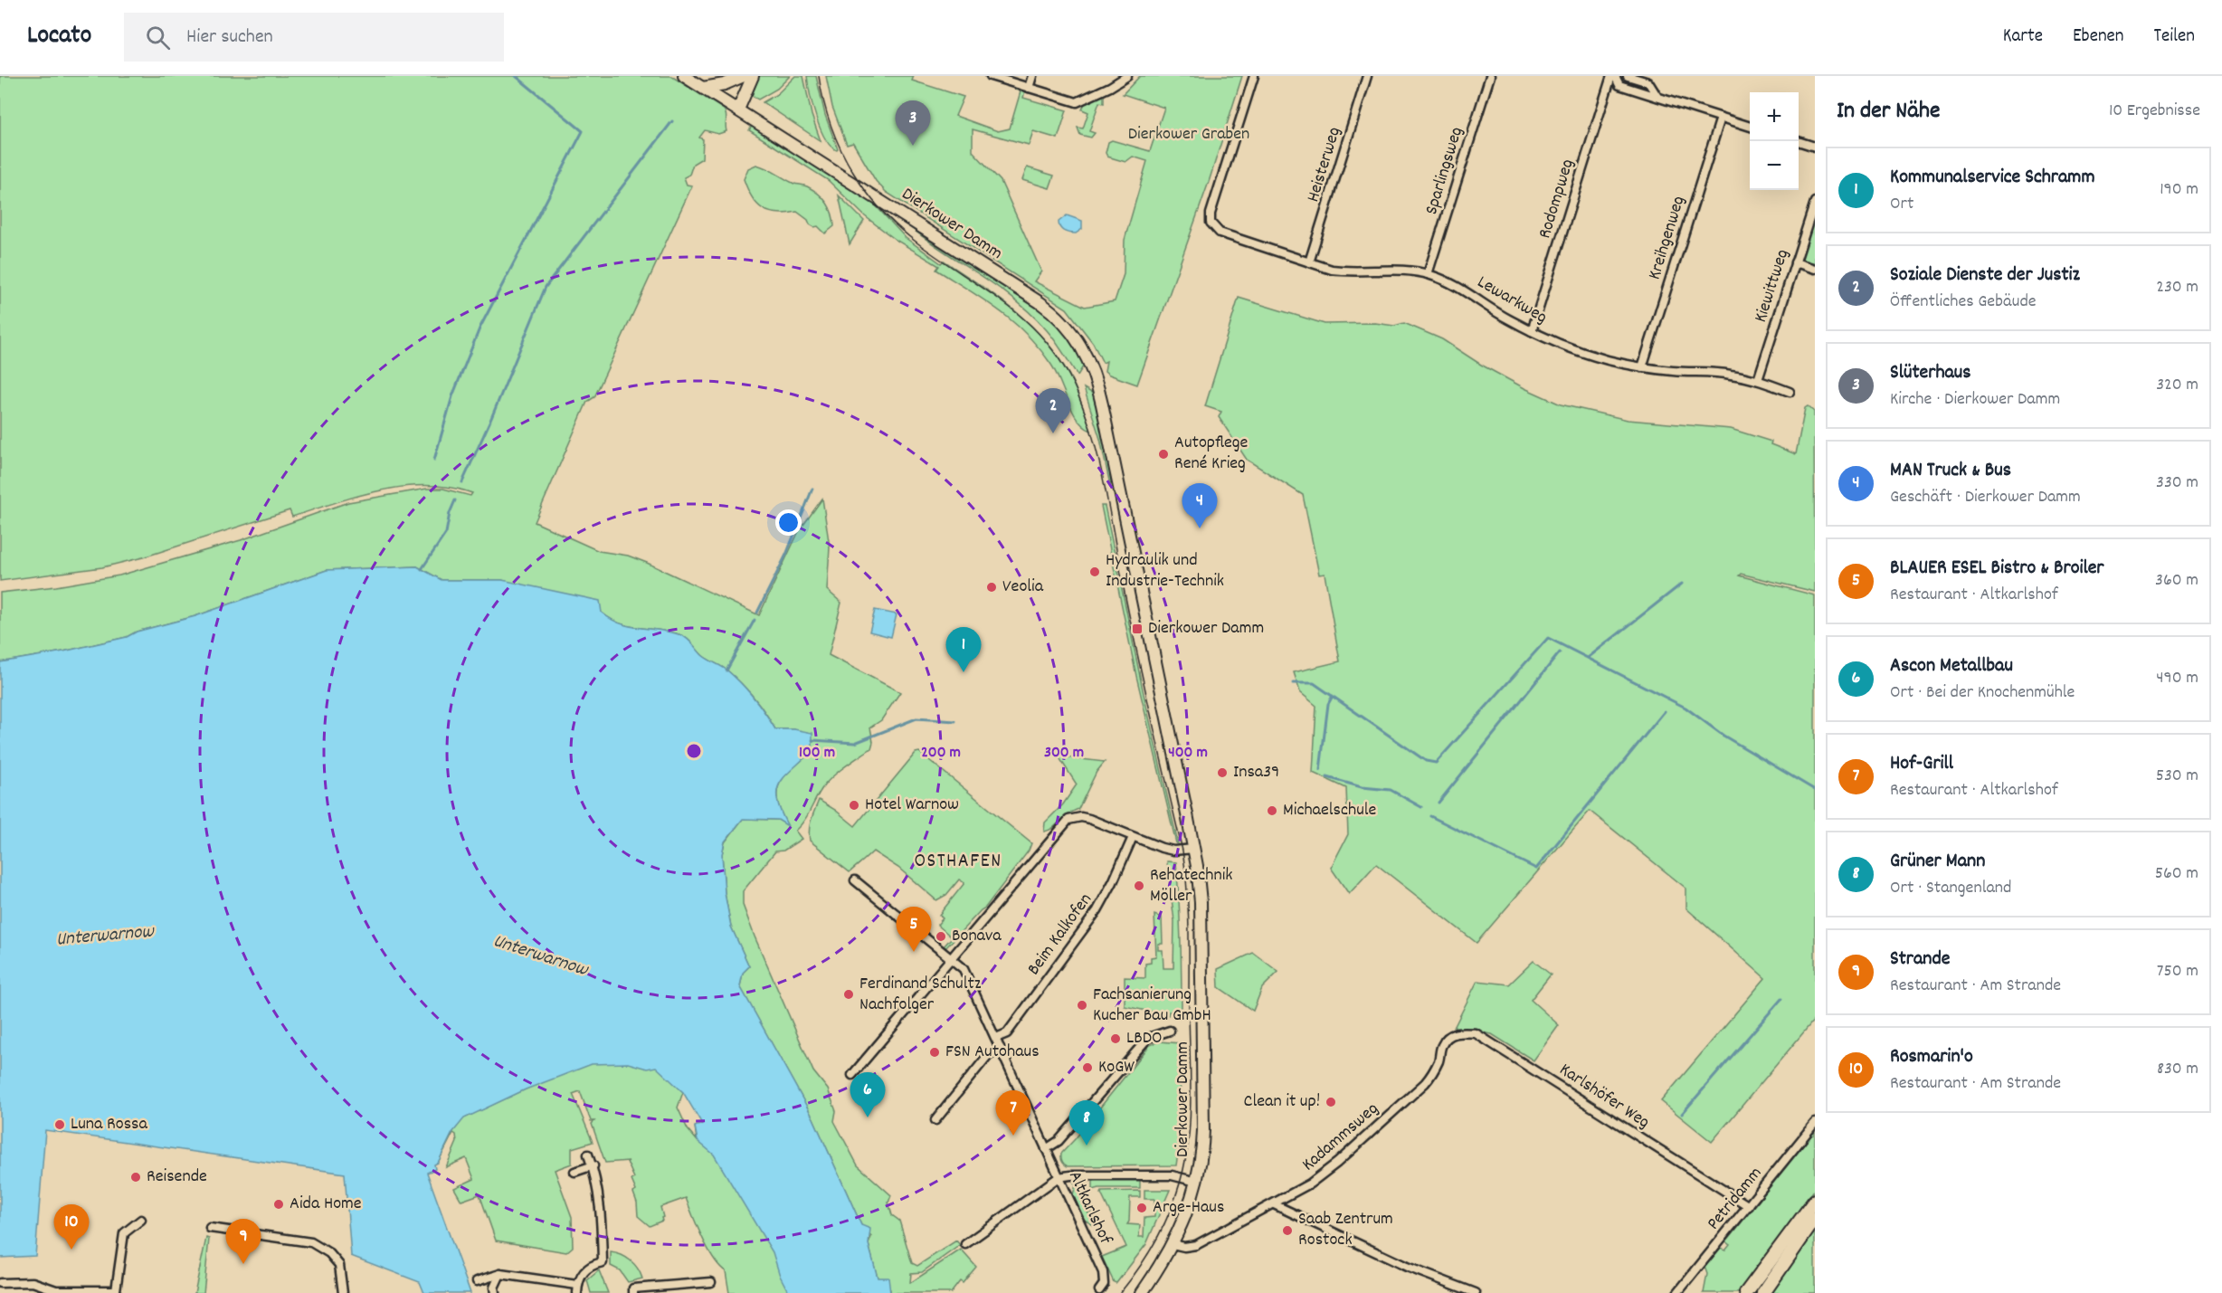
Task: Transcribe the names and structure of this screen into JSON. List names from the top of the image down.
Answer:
{
  "streets": {
    "street": [
      "Heisterweg",
      "Sparlingsweg",
      "Rodompweg",
      "Dierkower Damm",
      "Kreihgenweg",
      "Kiewittweg",
      "Lewarkweg",
      "Beim Kalkofen",
      "Karlshöfer Weg",
      "Kadammsweg",
      "Petridamm",
      "Altkarlshof"
    ]
  },
  "crossings": [
    ["Heisterweg", "Lewarkweg"],
    ["Sparlingsweg", "Lewarkweg"],
    ["Rodompweg", "Lewarkweg"],
    ["Dierkower Damm", "Kadammsweg"],
    ["Kreihgenweg", "Lewarkweg"],
    ["Kiewittweg", "Lewarkweg"],
    ["Beim Kalkofen", "Altkarlshof"],
    ["Karlshöfer Weg", "Kadammsweg"],
    ["Karlshöfer Weg", "Petridamm"]
  ],
  "districts": ["OSTHAFEN"],
  "water": ["Unterwarnow"],
  "parks": ["Dierkower Graben"],
  "places": {
    "other": [
      "Autopflege René Krieg",
      "Hydraulik und Industrie-Technik",
      "Veolia",
      "Insa39",
      "Hotel Warnow",
      "Michaelschule",
      "Rehatechnik Möller",
      "Bonava",
      "Ferdinand Schultz Nachfolger",
      "Fachsanierung Kucher Bau GmbH",
      "LBDO",
      "FSN Autohaus",
      "KoGW",
      "Clean it up!",
      "Luna Rossa",
      "Reisende",
      "Aida Home",
      "Arge-Haus",
      "Saab Zentrum Rostock"
    ],
    "transit": ["Dierkower Damm"]
  },
  "page": {
    "header": "Locato",
    "search": "Hier suchen",
    "nav": ["Karte", "Ebenen", "Teilen"],
    "heading": ["In der Nähe", "10 Ergebnisse"],
    "map_buttons": ["+", "−"],
    "pins": [
      "3",
      "2",
      "4",
      "1",
      "5",
      "6",
      "7",
      "8",
      "10",
      "9"
    ],
    "list": [
      {
        "mark": "1",
        "name": "Kommunalservice Schramm",
        "note": "Ort",
        "value": "190 m"
      },
      {
        "mark": "2",
        "name": "Soziale Dienste der Justiz",
        "note": "Öffentliches Gebäude",
        "value": "230 m"
      },
      {
        "mark": "3",
        "name": "Slüterhaus",
        "note": "Kirche · Dierkower Damm",
        "value": "320 m"
      },
      {
        "mark": "4",
        "name": "MAN Truck & Bus",
        "note": "Geschäft · Dierkower Damm",
        "value": "330 m"
      },
      {
        "mark": "5",
        "name": "BLAUER ESEL Bistro & Broiler",
        "note": "Restaurant · Altkarlshof",
        "value": "360 m"
      },
      {
        "mark": "6",
        "name": "Ascon Metallbau",
        "note": "Ort · Bei der Knochenmühle",
        "value": "490 m"
      },
      {
        "mark": "7",
        "name": "Hof-Grill",
        "note": "Restaurant · Altkarlshof",
        "value": "530 m"
      },
      {
        "mark": "8",
        "name": "Grüner Mann",
        "note": "Ort · Stangenland",
        "value": "560 m"
      },
      {
        "mark": "9",
        "name": "Strande",
        "note": "Restaurant · Am Strande",
        "value": "750 m"
      },
      {
        "mark": "10",
        "name": "Rosmarin'o",
        "note": "Restaurant · Am Strande",
        "value": "830 m"
      }
    ]
  },
  "rings": [
    "100 m",
    "200 m",
    "300 m",
    "400 m"
  ]
}
